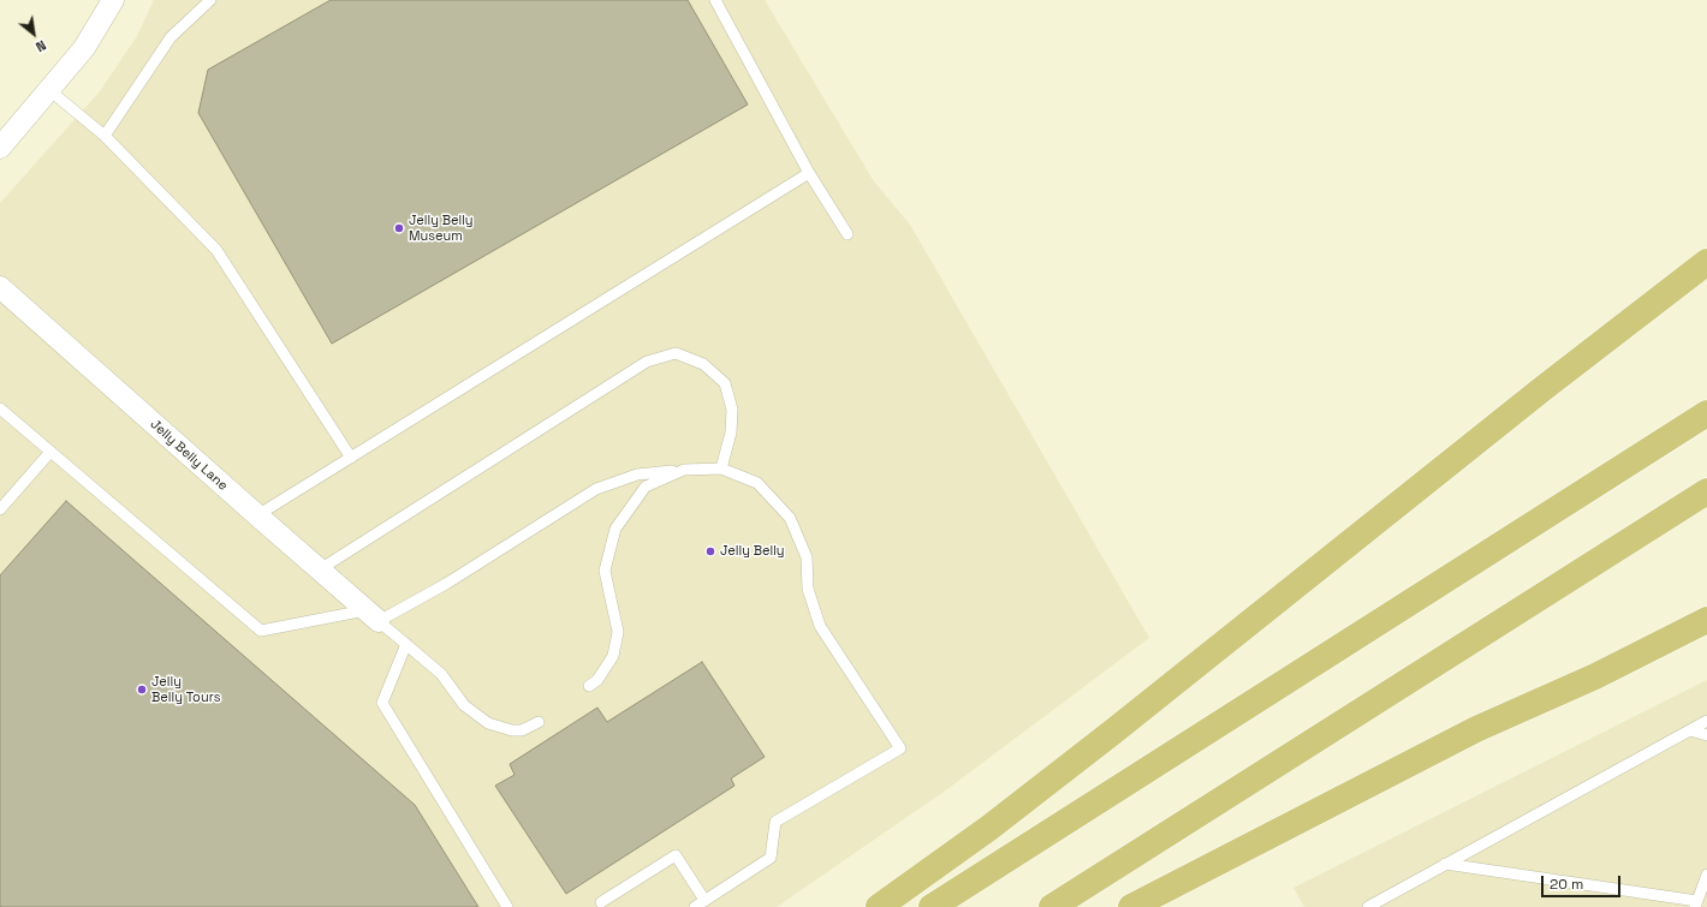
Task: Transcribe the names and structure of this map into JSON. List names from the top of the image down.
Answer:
{
  "streets": {
    "street": ["Jelly Belly Lane"]
  },
  "places": ["Jelly Belly Museum", "Jelly Belly", "Jelly Belly Tours"],
  "scale_bar": "20 m",
  "north": "bottom right"
}
